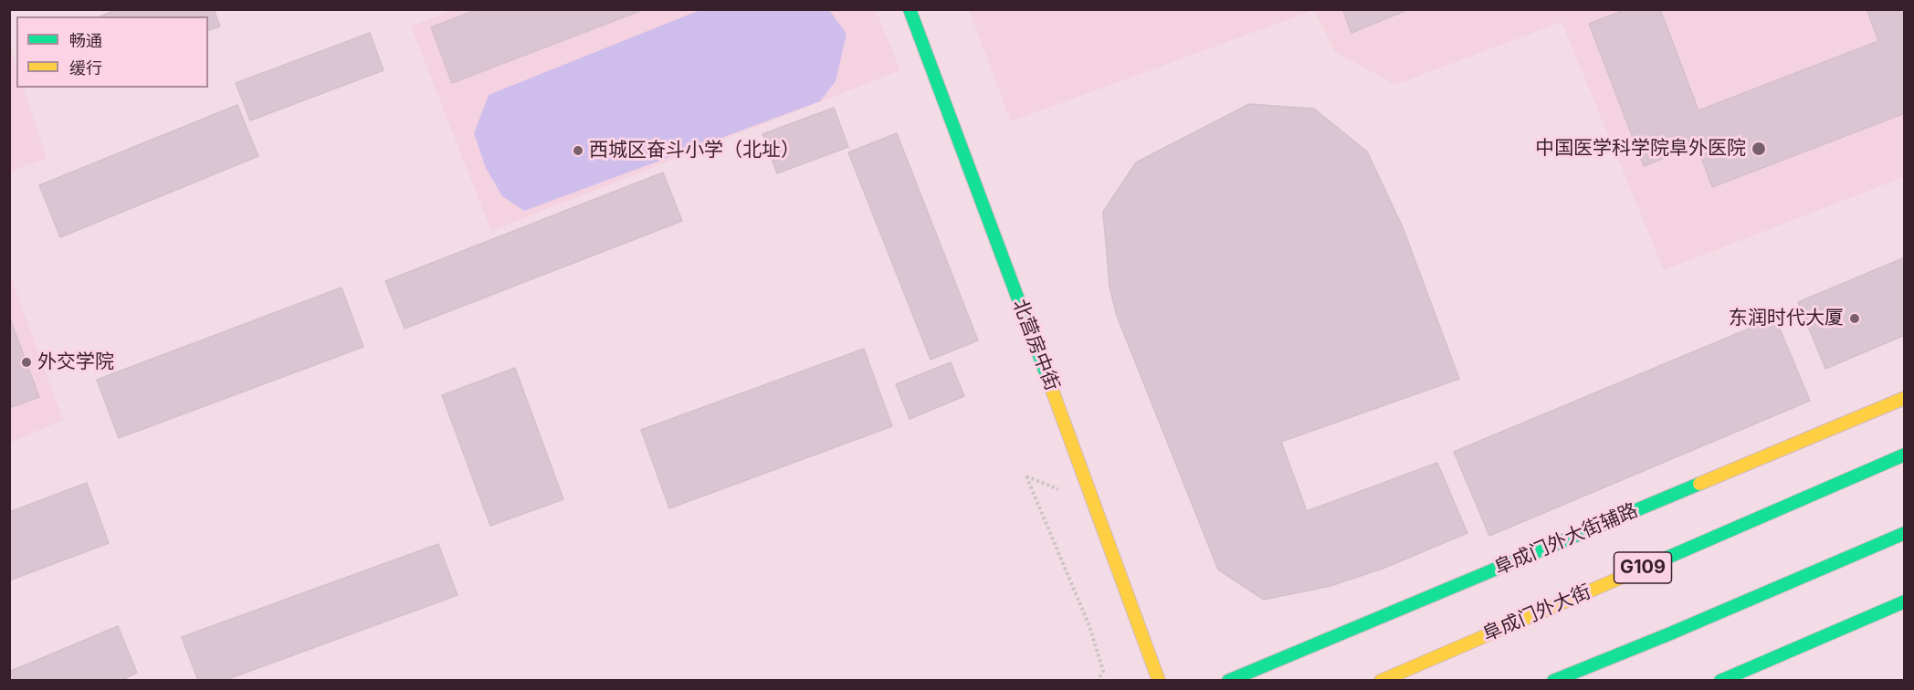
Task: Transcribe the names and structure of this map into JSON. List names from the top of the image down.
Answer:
{
  "streets": {
    "main road": [
      "北营房中街",
      "阜成门外大街辅路",
      "G109",
      "阜成门外大街"
    ]
  },
  "places": [
    "中国医学科学院阜外医院",
    "西城区奋斗小学（北址）",
    "东润时代大厦",
    "外交学院"
  ],
  "legend": ["畅通", "缓行"]
}
